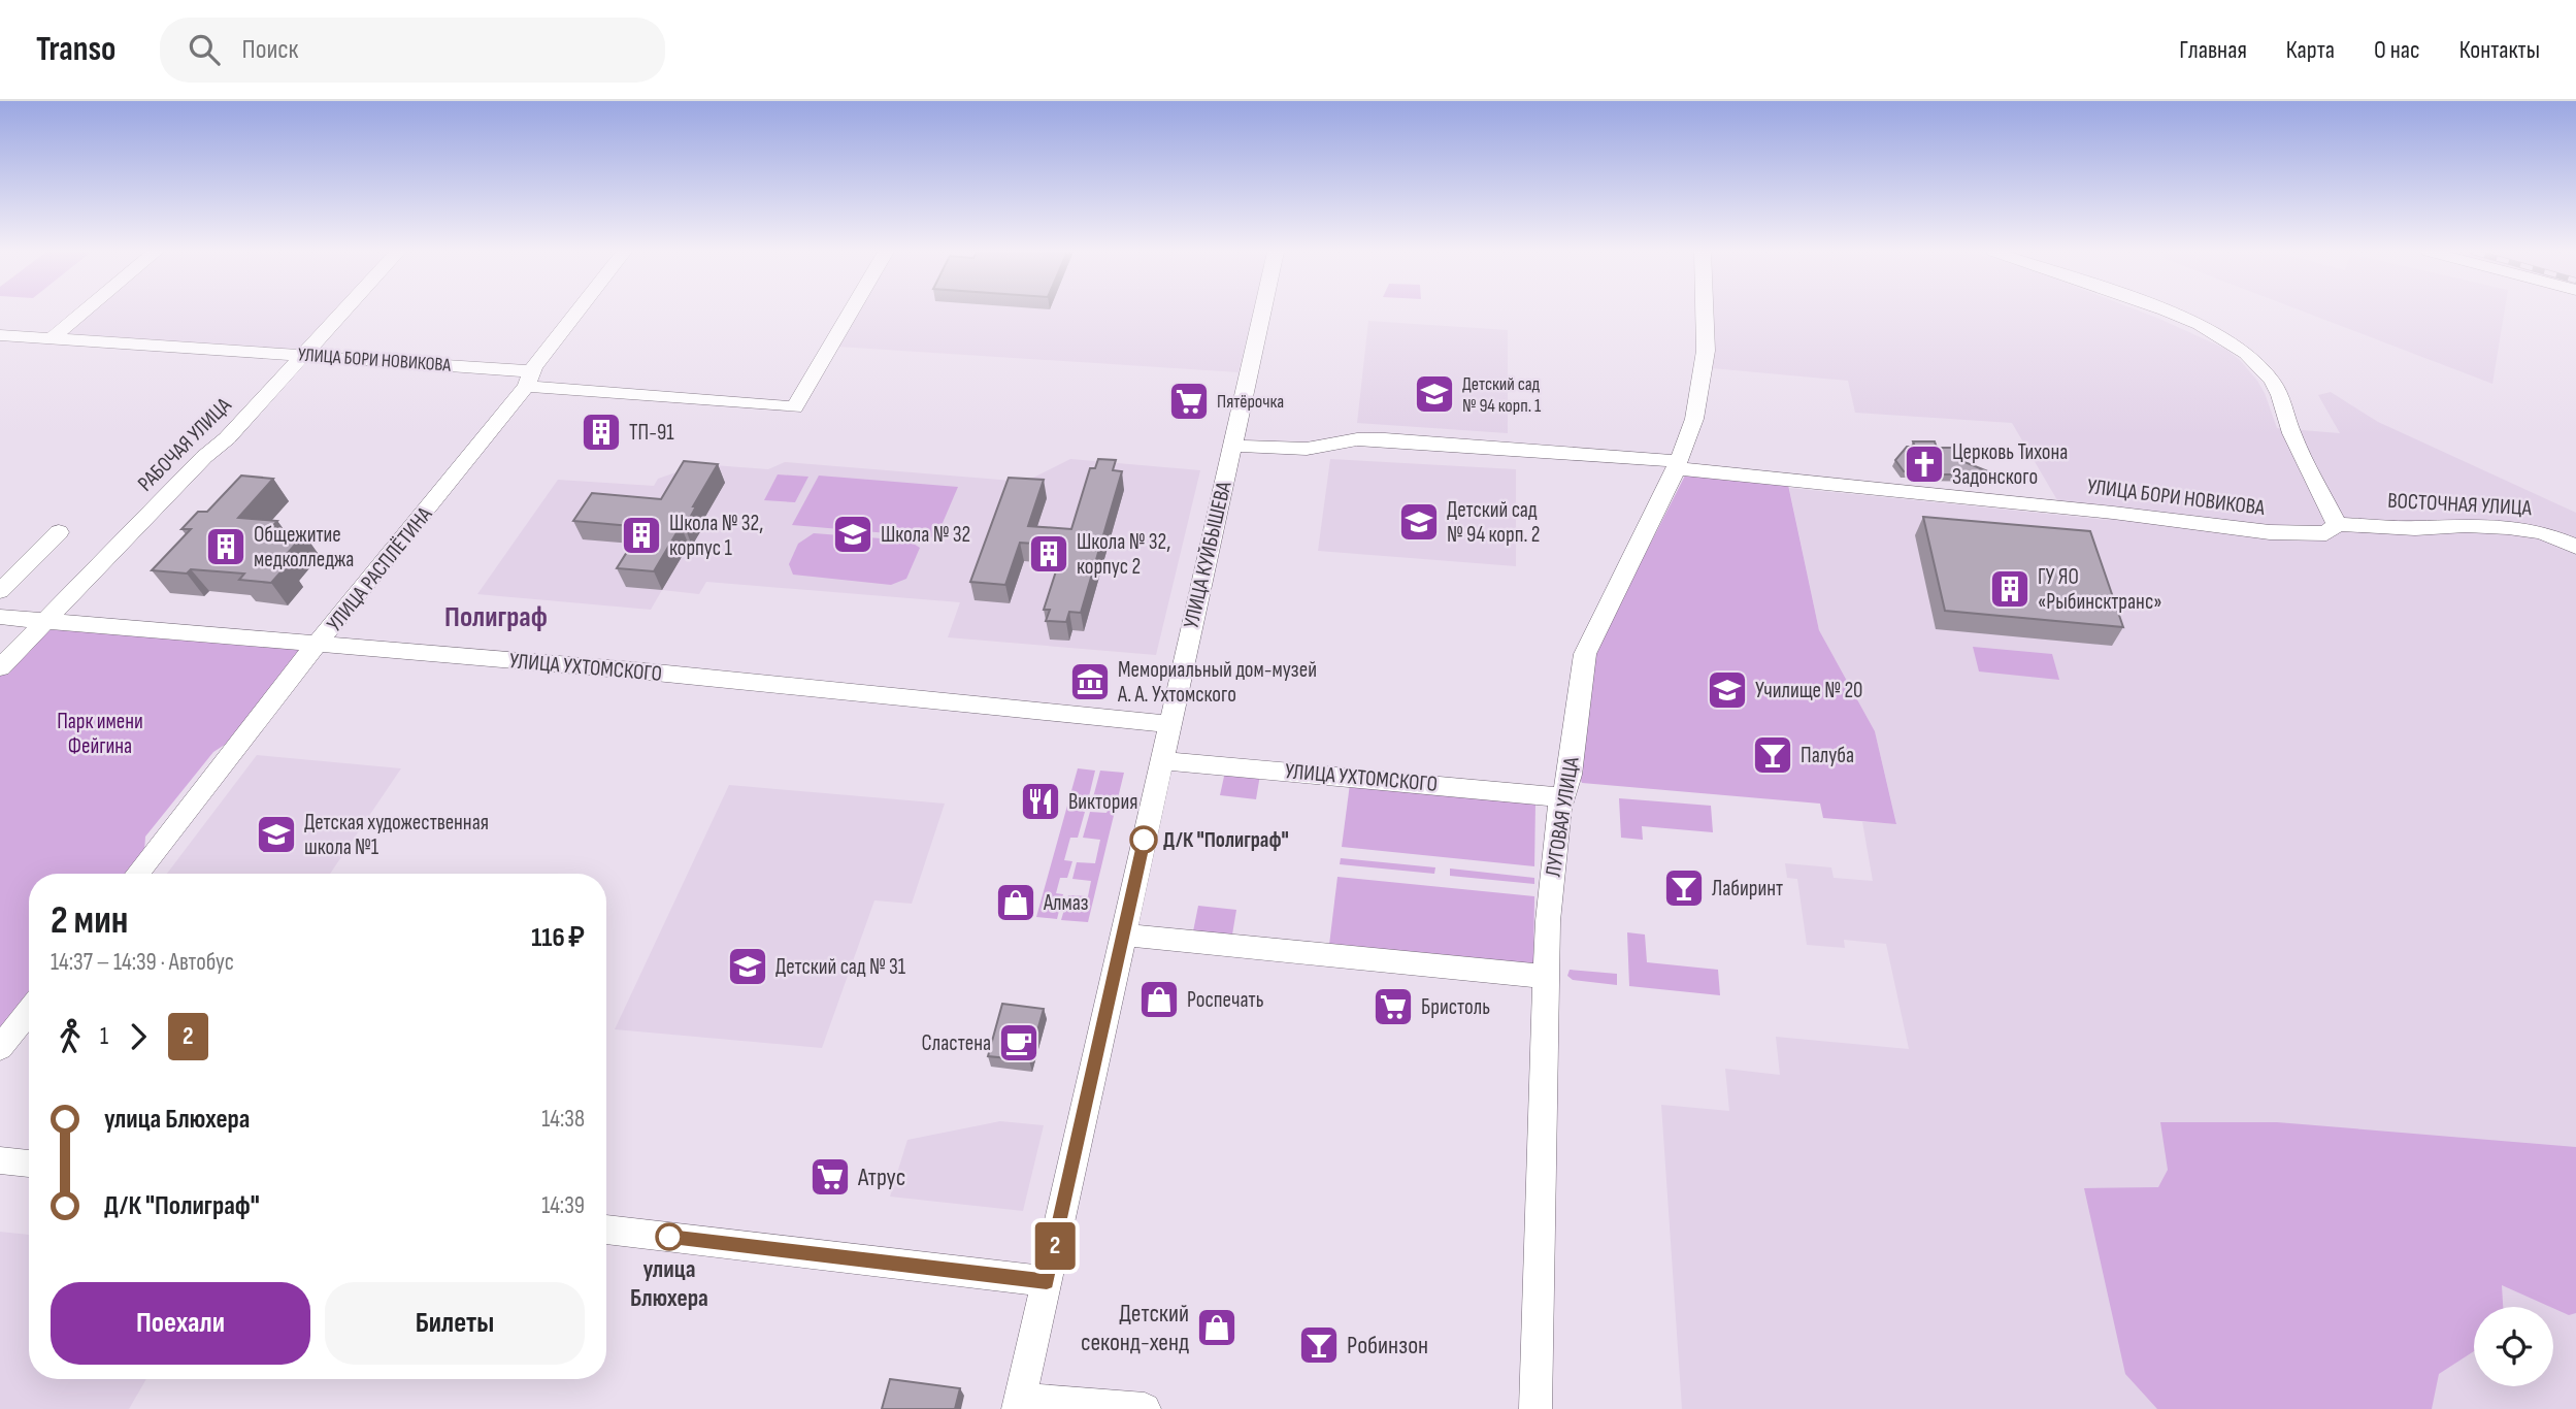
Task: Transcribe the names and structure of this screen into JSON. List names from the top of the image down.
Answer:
{
  "streets": {
    "street": [
      "УЛИЦА БОРИ НОВИКОВА",
      "РАБОЧАЯ УЛИЦА",
      "ВОСТОЧНАЯ УЛИЦА",
      "УЛИЦА КУЙБЫШЕВА",
      "УЛИЦА РАСПЛЁТИНА",
      "УЛИЦА УХТОМСКОГО",
      "ЛУГОВАЯ УЛИЦА"
    ]
  },
  "crossings": [
    ["УЛИЦА БОРИ НОВИКОВА", "РАБОЧАЯ УЛИЦА"],
    ["УЛИЦА БОРИ НОВИКОВА", "ВОСТОЧНАЯ УЛИЦА"],
    ["УЛИЦА БОРИ НОВИКОВА", "УЛИЦА КУЙБЫШЕВА"],
    ["УЛИЦА БОРИ НОВИКОВА", "УЛИЦА РАСПЛЁТИНА"],
    ["УЛИЦА БОРИ НОВИКОВА", "ЛУГОВАЯ УЛИЦА"],
    ["РАБОЧАЯ УЛИЦА", "УЛИЦА УХТОМСКОГО"],
    ["УЛИЦА КУЙБЫШЕВА", "УЛИЦА УХТОМСКОГО"],
    ["УЛИЦА РАСПЛЁТИНА", "УЛИЦА УХТОМСКОГО"],
    ["УЛИЦА УХТОМСКОГО", "ЛУГОВАЯ УЛИЦА"]
  ],
  "districts": ["Полиграф"],
  "parks": ["Парк имени Фейгина"],
  "places": {
    "school or university": [
      "Детский сад № 94 корп. 1",
      "Детский сад № 94 корп. 2",
      "Школа № 32",
      "Училище № 20",
      "Детская художественная школа №1",
      "Детский сад № 31"
    ],
    "supermarket": ["Пятёрочка", "Бристоль", "Атрус"],
    "building": [
      "ТП-91",
      "Школа № 32, корпус 1",
      "Общежитие медколледжа",
      "Школа № 32, корпус 2",
      "ГУ ЯО «Рыбинсктранс»"
    ],
    "church": ["Церковь Тихона Задонского"],
    "museum": ["Мемориальный дом-музей А. А. Ухтомского"],
    "bar": ["Палуба", "Лабиринт", "Робинзон"],
    "restaurant": ["Виктория"],
    "other": ["Д/К \"Полиграф\"", "улица Блюхера"],
    "shop": ["Алмаз", "Роспечать", "Детский секонд-хенд"],
    "cafe": ["Сластена"]
  },
  "lines": ["bus line 2"],
  "page": {
    "header": "Transo",
    "search": "Поиск",
    "nav": [
      "Главная",
      "Карта",
      "О нас",
      "Контакты"
    ],
    "on_map": "2",
    "heading": ["2 мин", "14:37 – 14:39 · Автобус", "116 ₽"],
    "legs": ["1", "2"],
    "list": [
      {
        "name": "улица Блюхера",
        "value": "14:38"
      },
      {
        "name": "Д/К \"Полиграф\"",
        "value": "14:39"
      }
    ],
    "buttons": ["Поехали", "Билеты"]
  }
}
